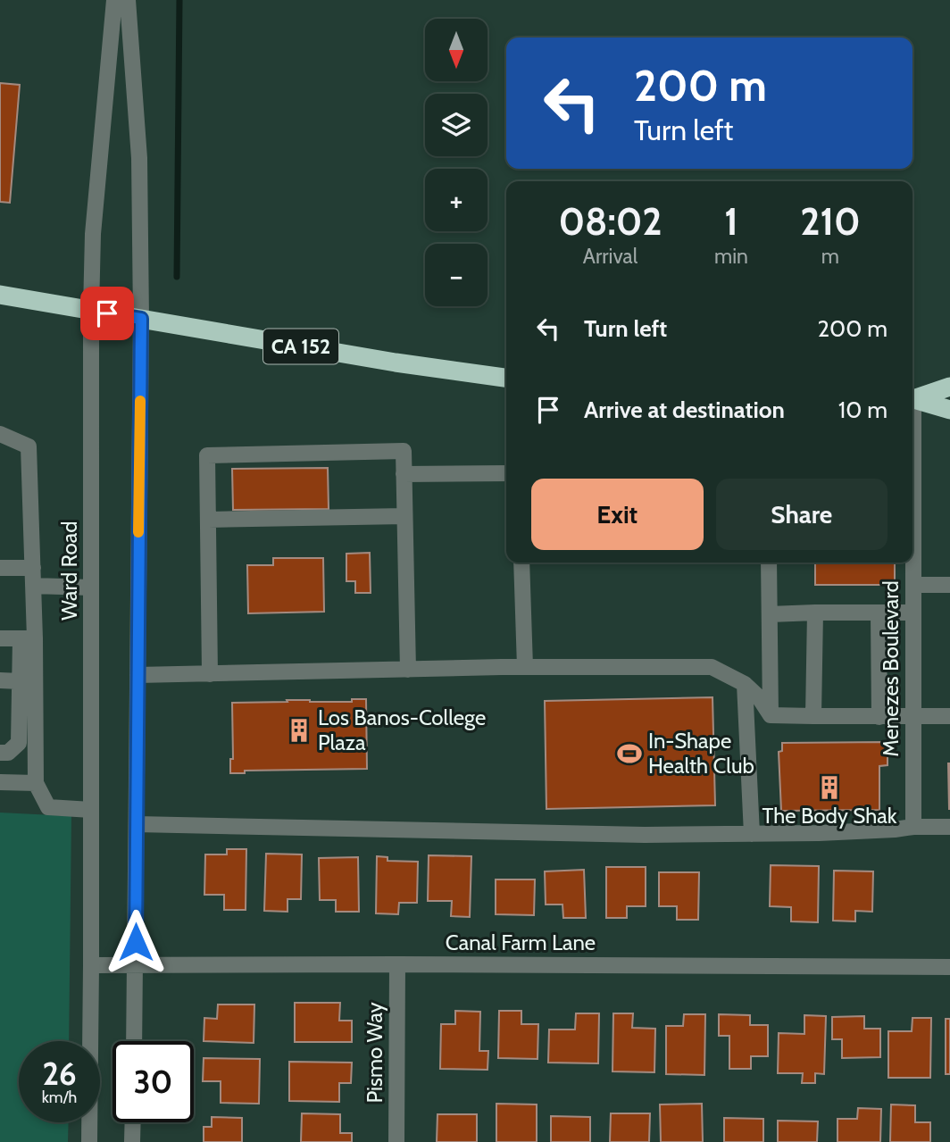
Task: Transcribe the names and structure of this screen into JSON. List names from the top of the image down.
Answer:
{
  "streets": {
    "highway": ["CA 152"],
    "street": [
      "Ward Road",
      "Menezes Boulevard",
      "Canal Farm Lane",
      "Pismo Way"
    ]
  },
  "crossings": [
    ["CA 152", "Ward Road"],
    ["Ward Road", "Canal Farm Lane"],
    ["Canal Farm Lane", "Pismo Way"]
  ],
  "places": {
    "building": ["Los Banos-College Plaza", "The Body Shak"],
    "sports": ["In-Shape Health Club"]
  },
  "north": "bottom",
  "page": {
    "map_buttons": ["+", "−"],
    "turn": ["200 m", "Turn left"],
    "eta": [
      "08:02",
      "Arrival",
      "1",
      "min",
      "210",
      "m"
    ],
    "list": [
      {
        "name": "Turn left",
        "value": "200 m"
      },
      {
        "name": "Arrive at destination",
        "value": "10 m"
      }
    ],
    "buttons": ["Exit", "Share"],
    "speed": "26 km/h",
    "limit": "30"
  }
}
